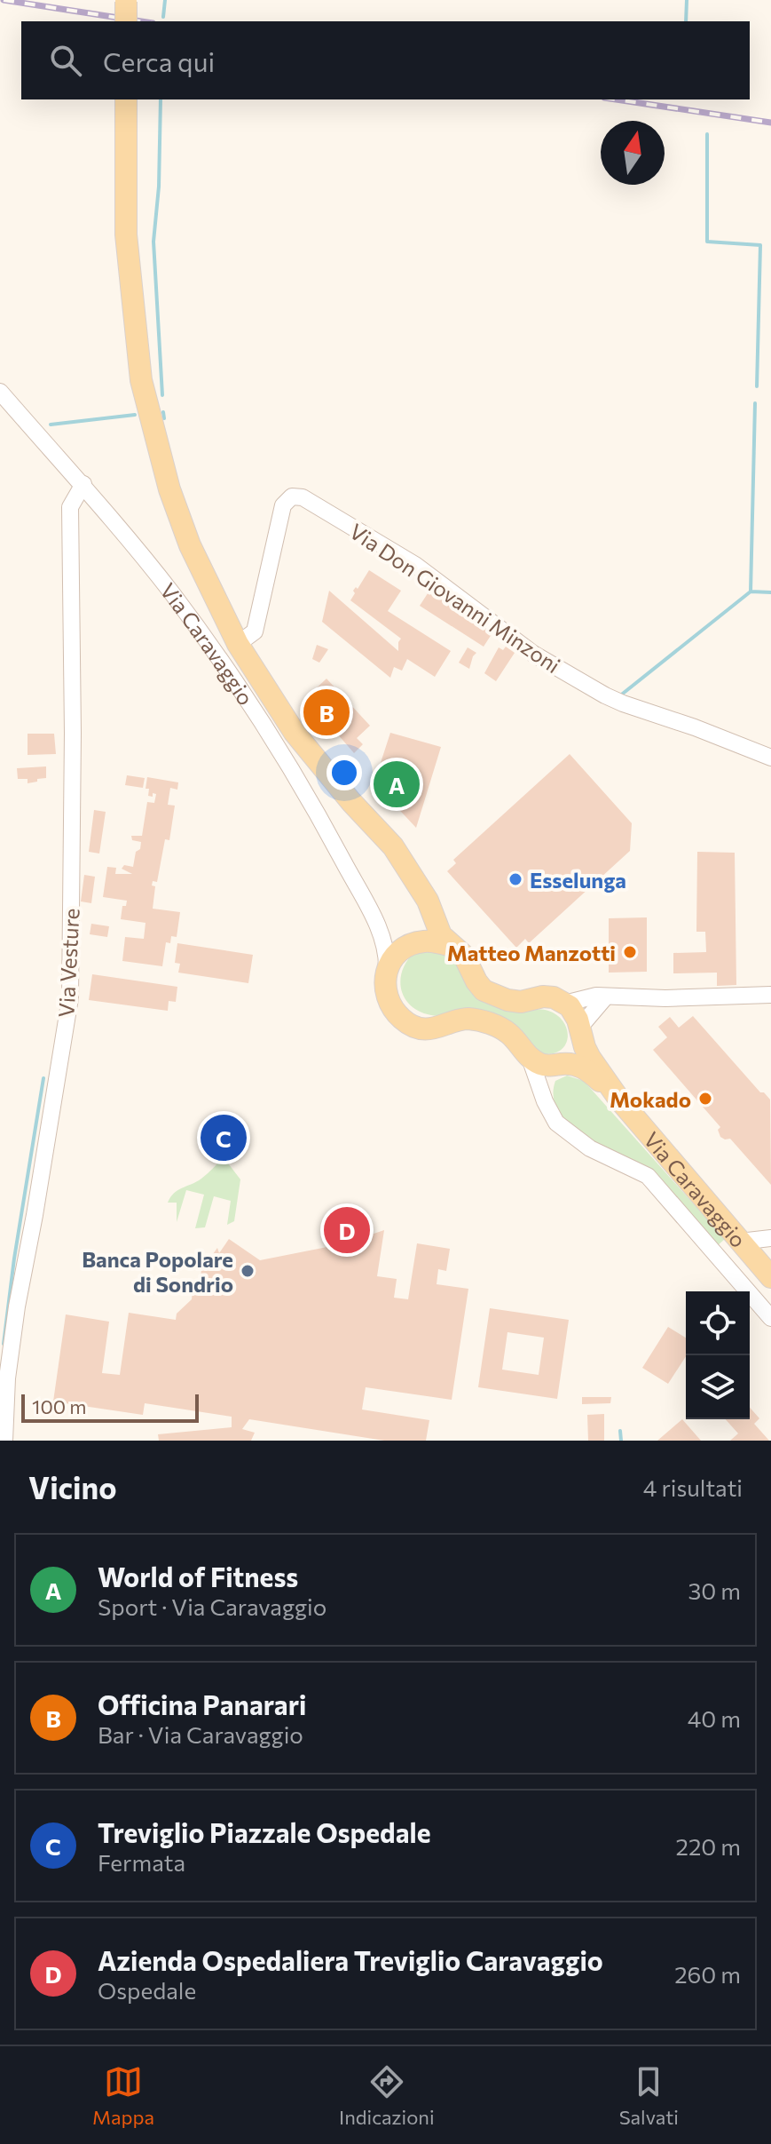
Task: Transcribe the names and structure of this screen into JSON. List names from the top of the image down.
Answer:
{
  "streets": {
    "main road": ["Via Caravaggio"],
    "street": ["Via Don Giovanni Minzoni", "Via Vesture"]
  },
  "crossings": [
    ["Via Don Giovanni Minzoni", "Via Caravaggio"],
    ["Via Caravaggio", "Via Vesture"]
  ],
  "places": [
    "Esselunga",
    "Matteo Manzotti",
    "Mokado",
    "Banca Popolare di Sondrio"
  ],
  "scale_bar": "100 m",
  "north": "top",
  "page": {
    "search": "Cerca qui",
    "pins": [
      "B",
      "A",
      "C",
      "D"
    ],
    "scale": "100 m",
    "heading": ["Vicino", "4 risultati"],
    "list": [
      {
        "mark": "A",
        "name": "World of Fitness",
        "note": "Sport · Via Caravaggio",
        "value": "30 m"
      },
      {
        "mark": "B",
        "name": "Officina Panarari",
        "note": "Bar · Via Caravaggio",
        "value": "40 m"
      },
      {
        "mark": "C",
        "name": "Treviglio Piazzale Ospedale",
        "note": "Fermata",
        "value": "220 m"
      },
      {
        "mark": "D",
        "name": "Azienda Ospedaliera Treviglio Caravaggio",
        "note": "Ospedale",
        "value": "260 m"
      }
    ],
    "nav": ["Mappa", "Indicazioni", "Salvati"]
  }
}
